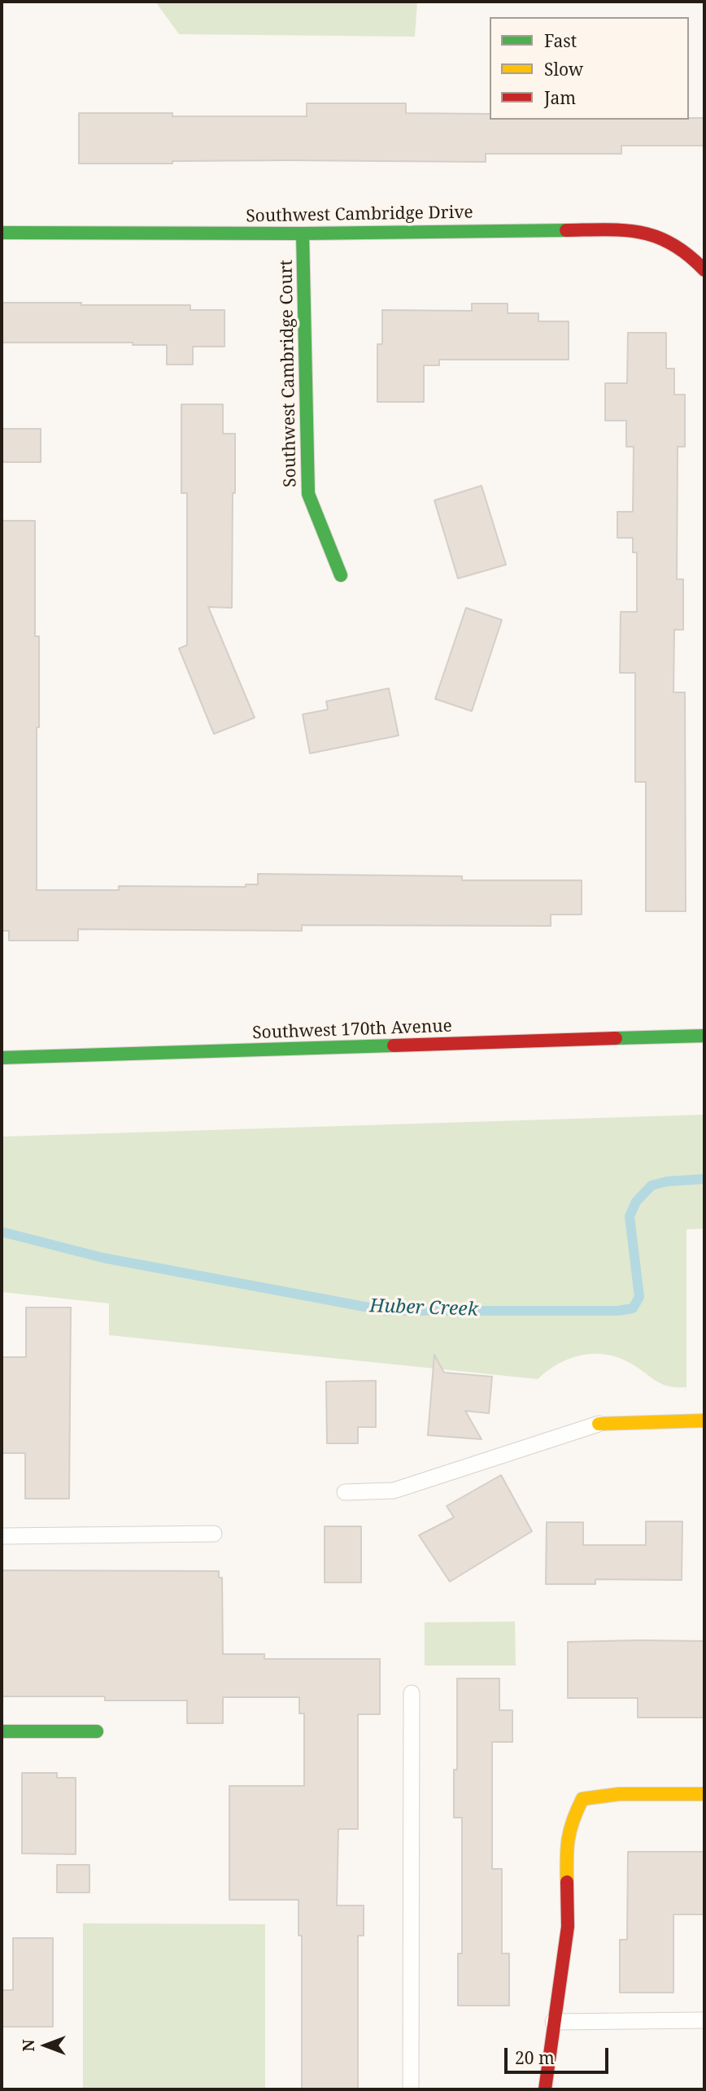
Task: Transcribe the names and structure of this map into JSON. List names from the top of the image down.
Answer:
{
  "streets": {
    "street": ["Southwest Cambridge Drive", "Southwest Cambridge Court", "Southwest 170th Avenue"]
  },
  "crossings": [
    ["Southwest Cambridge Drive", "Southwest Cambridge Court"]
  ],
  "water": ["Huber Creek"],
  "legend": ["Fast", "Slow", "Jam"],
  "scale_bar": "20 m",
  "north": "left"
}
